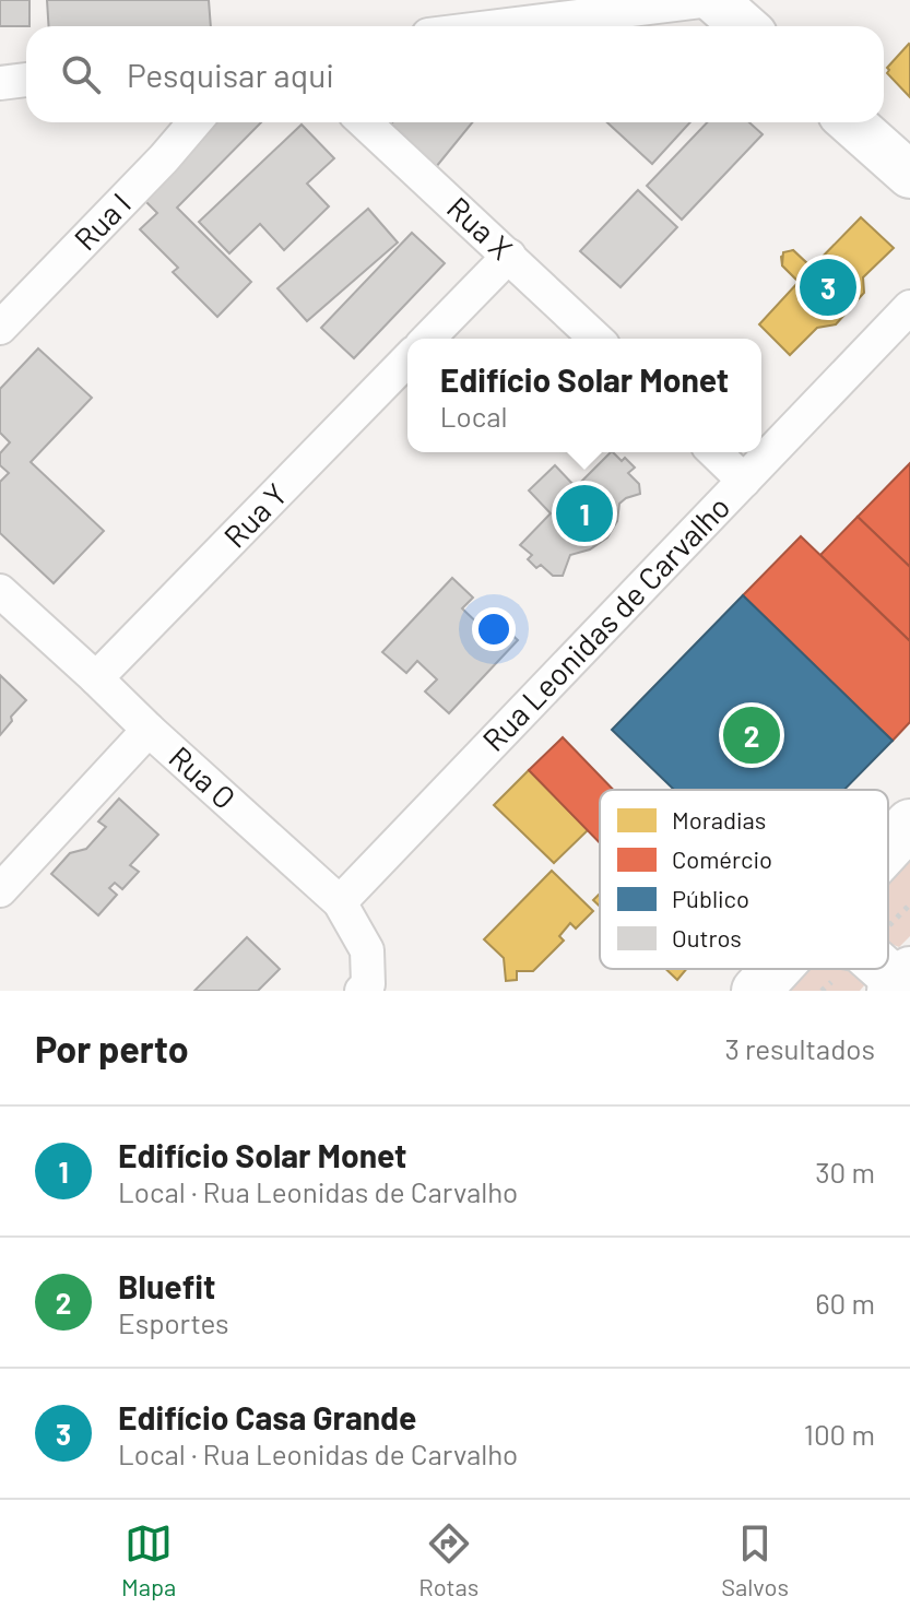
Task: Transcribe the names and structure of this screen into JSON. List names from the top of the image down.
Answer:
{
  "streets": {
    "street": [
      "Rua I",
      "Rua X",
      "Rua Y",
      "Rua Leonidas de Carvalho",
      "Rua O"
    ]
  },
  "crossings": [
    ["Rua Y", "Rua O"],
    ["Rua Leonidas de Carvalho", "Rua O"]
  ],
  "legend": [
    "Moradias",
    "Comércio",
    "Público",
    "Outros"
  ],
  "page": {
    "search": "Pesquisar aqui",
    "pins": ["3", "1", "2"],
    "popup": ["Edifício Solar Monet", "Local"],
    "heading": ["Por perto", "3 resultados"],
    "list": [
      {
        "mark": "1",
        "name": "Edifício Solar Monet",
        "note": "Local · Rua Leonidas de Carvalho",
        "value": "30 m"
      },
      {
        "mark": "2",
        "name": "Bluefit",
        "note": "Esportes",
        "value": "60 m"
      },
      {
        "mark": "3",
        "name": "Edifício Casa Grande",
        "note": "Local · Rua Leonidas de Carvalho",
        "value": "100 m"
      }
    ],
    "nav": ["Mapa", "Rotas", "Salvos"]
  }
}
